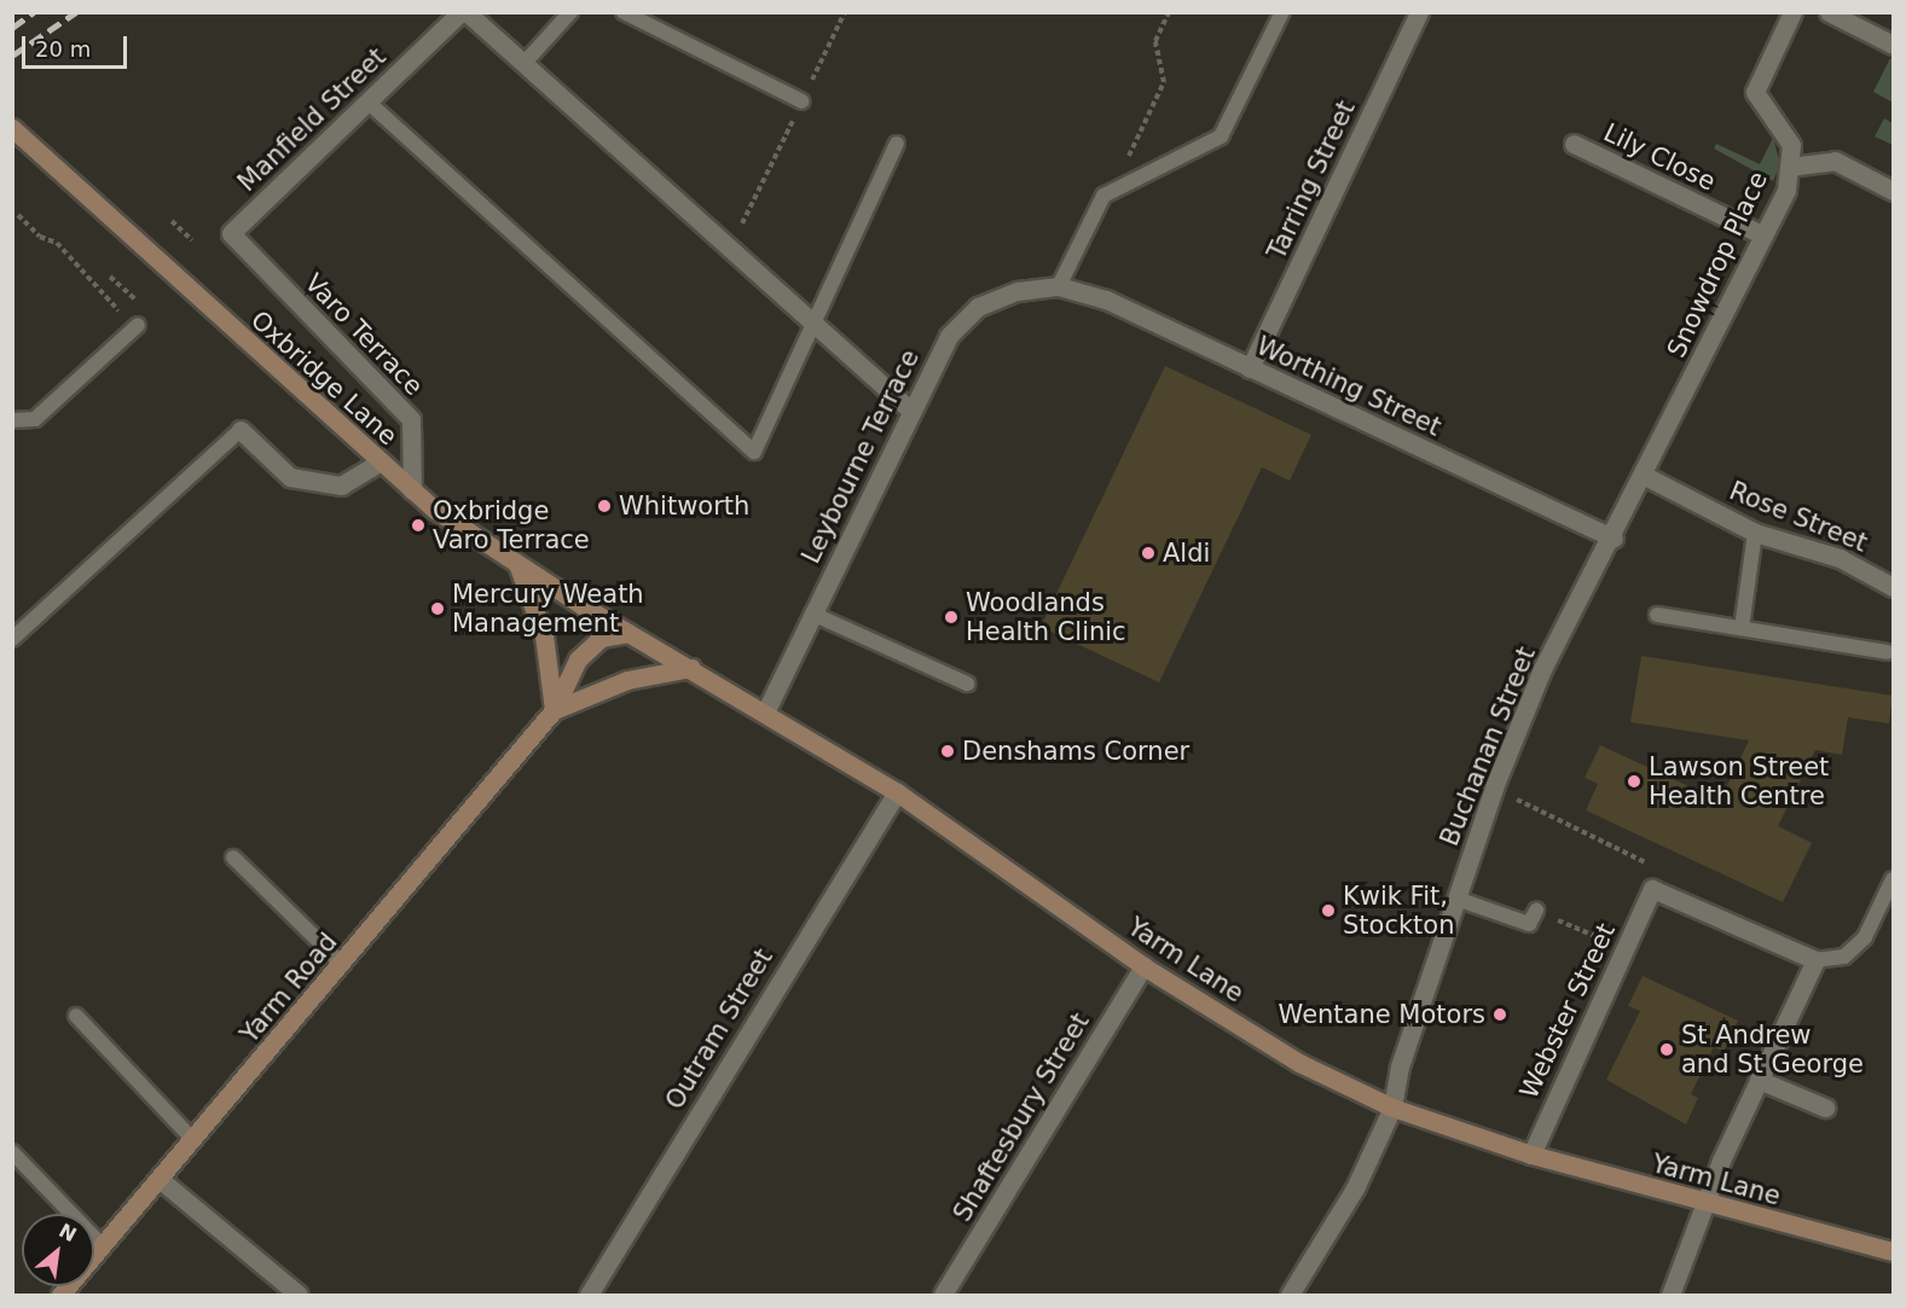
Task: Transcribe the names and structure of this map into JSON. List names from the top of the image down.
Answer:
{
  "streets": {
    "street": [
      "Manfield Street",
      "Lily Close",
      "Tarring Street",
      "Snowdrop Place",
      "Varo Terrace",
      "Oxbridge Lane",
      "Worthing Street",
      "Leybourne Terrace",
      "Rose Street",
      "Buchanan Street",
      "Yarm Lane",
      "Yarm Road",
      "Webster Street",
      "Outram Street",
      "Shaftesbury Street"
    ]
  },
  "crossings": [
    ["Manfield Street", "Varo Terrace"],
    ["Lily Close", "Snowdrop Place"],
    ["Tarring Street", "Worthing Street"],
    ["Snowdrop Place", "Worthing Street"],
    ["Snowdrop Place", "Rose Street"],
    ["Snowdrop Place", "Buchanan Street"],
    ["Varo Terrace", "Oxbridge Lane"],
    ["Oxbridge Lane", "Yarm Lane"],
    ["Oxbridge Lane", "Yarm Road"],
    ["Worthing Street", "Leybourne Terrace"],
    ["Worthing Street", "Buchanan Street"],
    ["Leybourne Terrace", "Yarm Lane"],
    ["Buchanan Street", "Yarm Lane"],
    ["Yarm Lane", "Yarm Road"],
    ["Yarm Lane", "Webster Street"],
    ["Yarm Lane", "Outram Street"],
    ["Yarm Lane", "Shaftesbury Street"]
  ],
  "places": [
    "Whitworth",
    "Oxbridge Varo Terrace",
    "Aldi",
    "Mercury Weath Management",
    "Woodlands Health Clinic",
    "Denshams Corner",
    "Lawson Street Health Centre",
    "Kwik Fit, Stockton",
    "Wentane Motors",
    "St Andrew and St George"
  ],
  "scale_bar": "20 m",
  "north": "top right"
}
